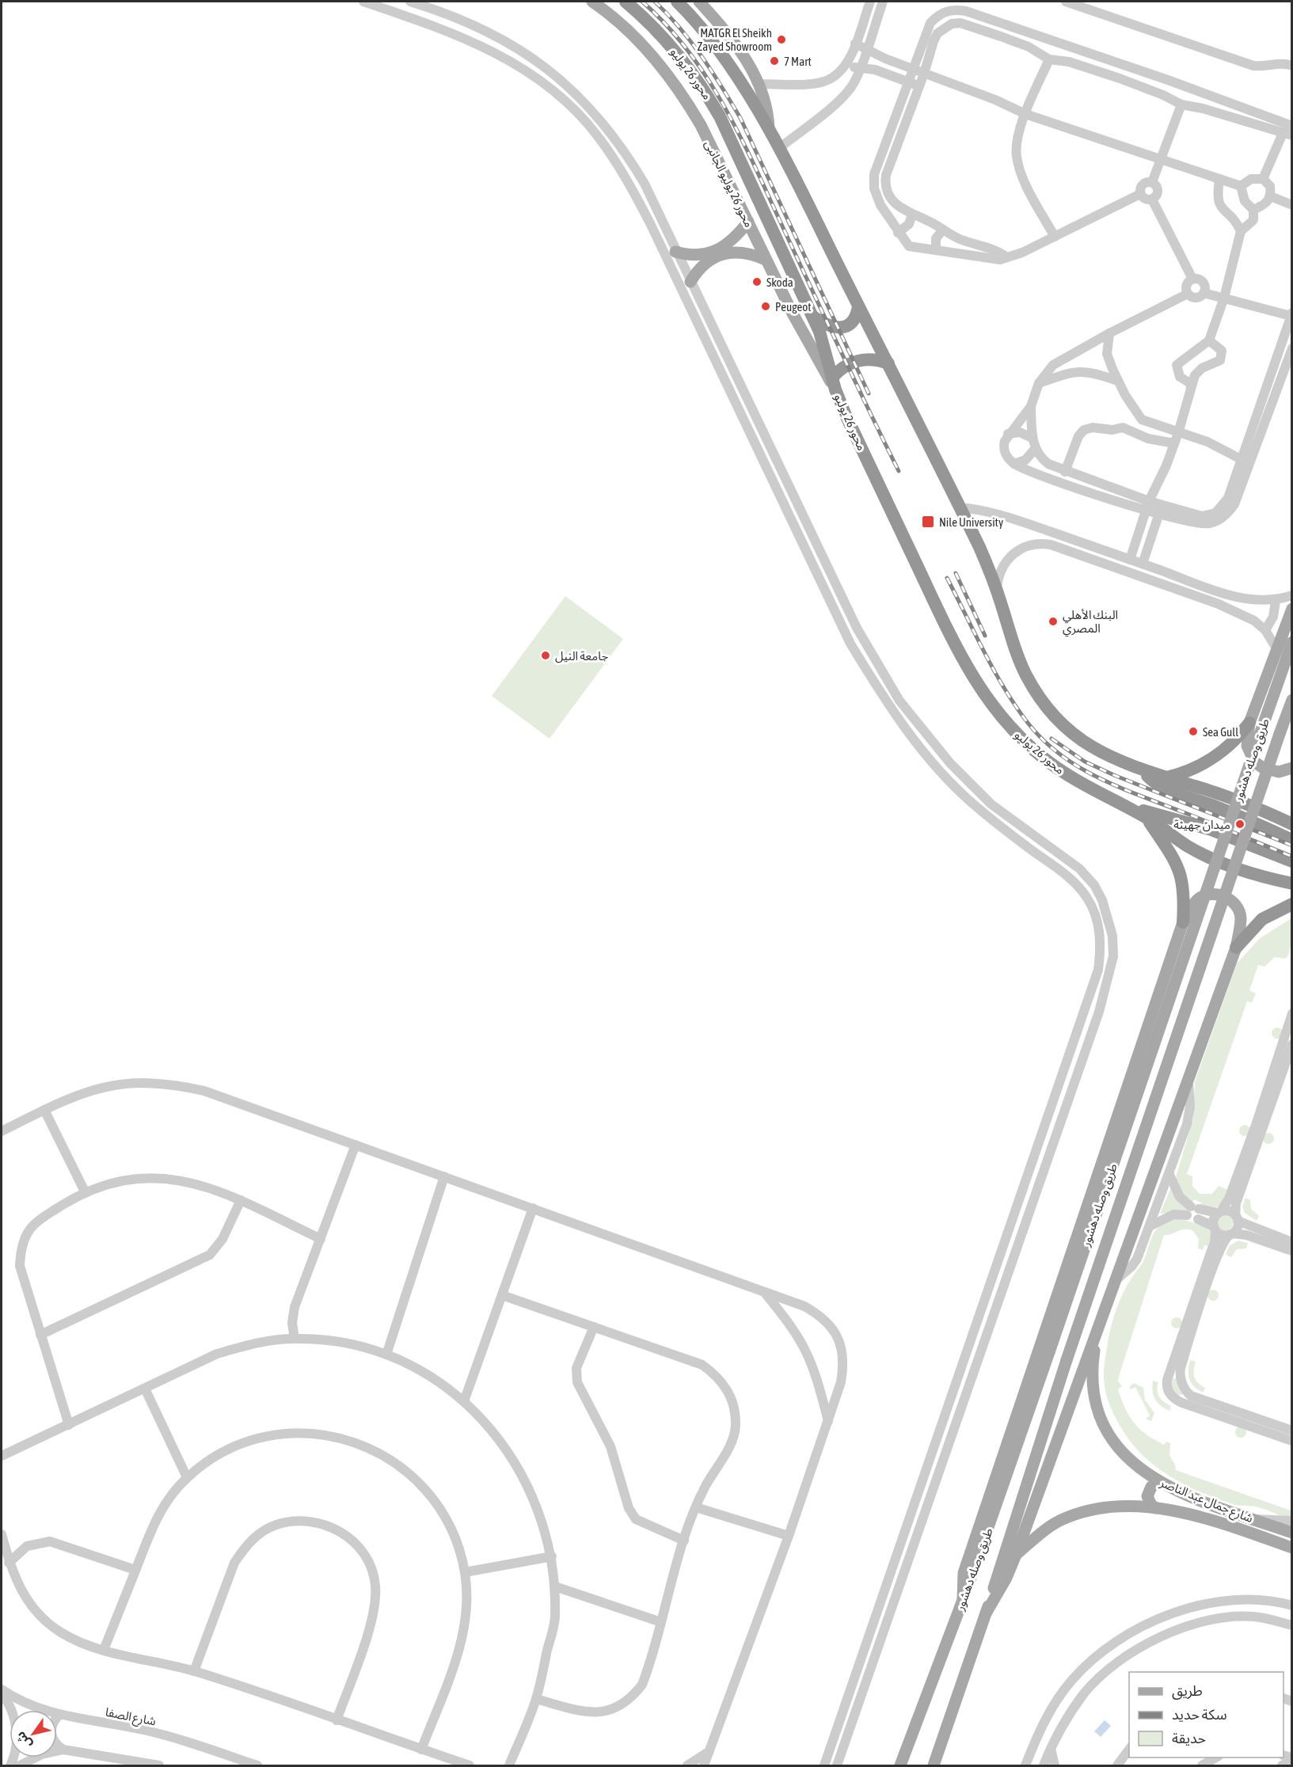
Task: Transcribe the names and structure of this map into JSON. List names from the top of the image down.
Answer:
{
  "streets": {
    "highway": ["محور 26 يوليو"],
    "main road": ["محور 26 يوليو الجانبى", "طريق وصله دهشور", "شارع جمال عبد الناصر"],
    "street": ["شارع الصفا"]
  },
  "crossings": [
    ["محور 26 يوليو", "محور 26 يوليو الجانبى"]
  ],
  "places": {
    "other": [
      "MATGR El Sheikh Zayed Showroom",
      "7 Mart",
      "Skoda",
      "Peugeot",
      "البنك الأهلي المصري",
      "جامعة النيل",
      "Sea Gull",
      "ميدان جهينة"
    ],
    "transit": ["Nile University"]
  },
  "legend": ["طريق", "سكة حديد", "حديقة"],
  "north": "bottom left"
}
